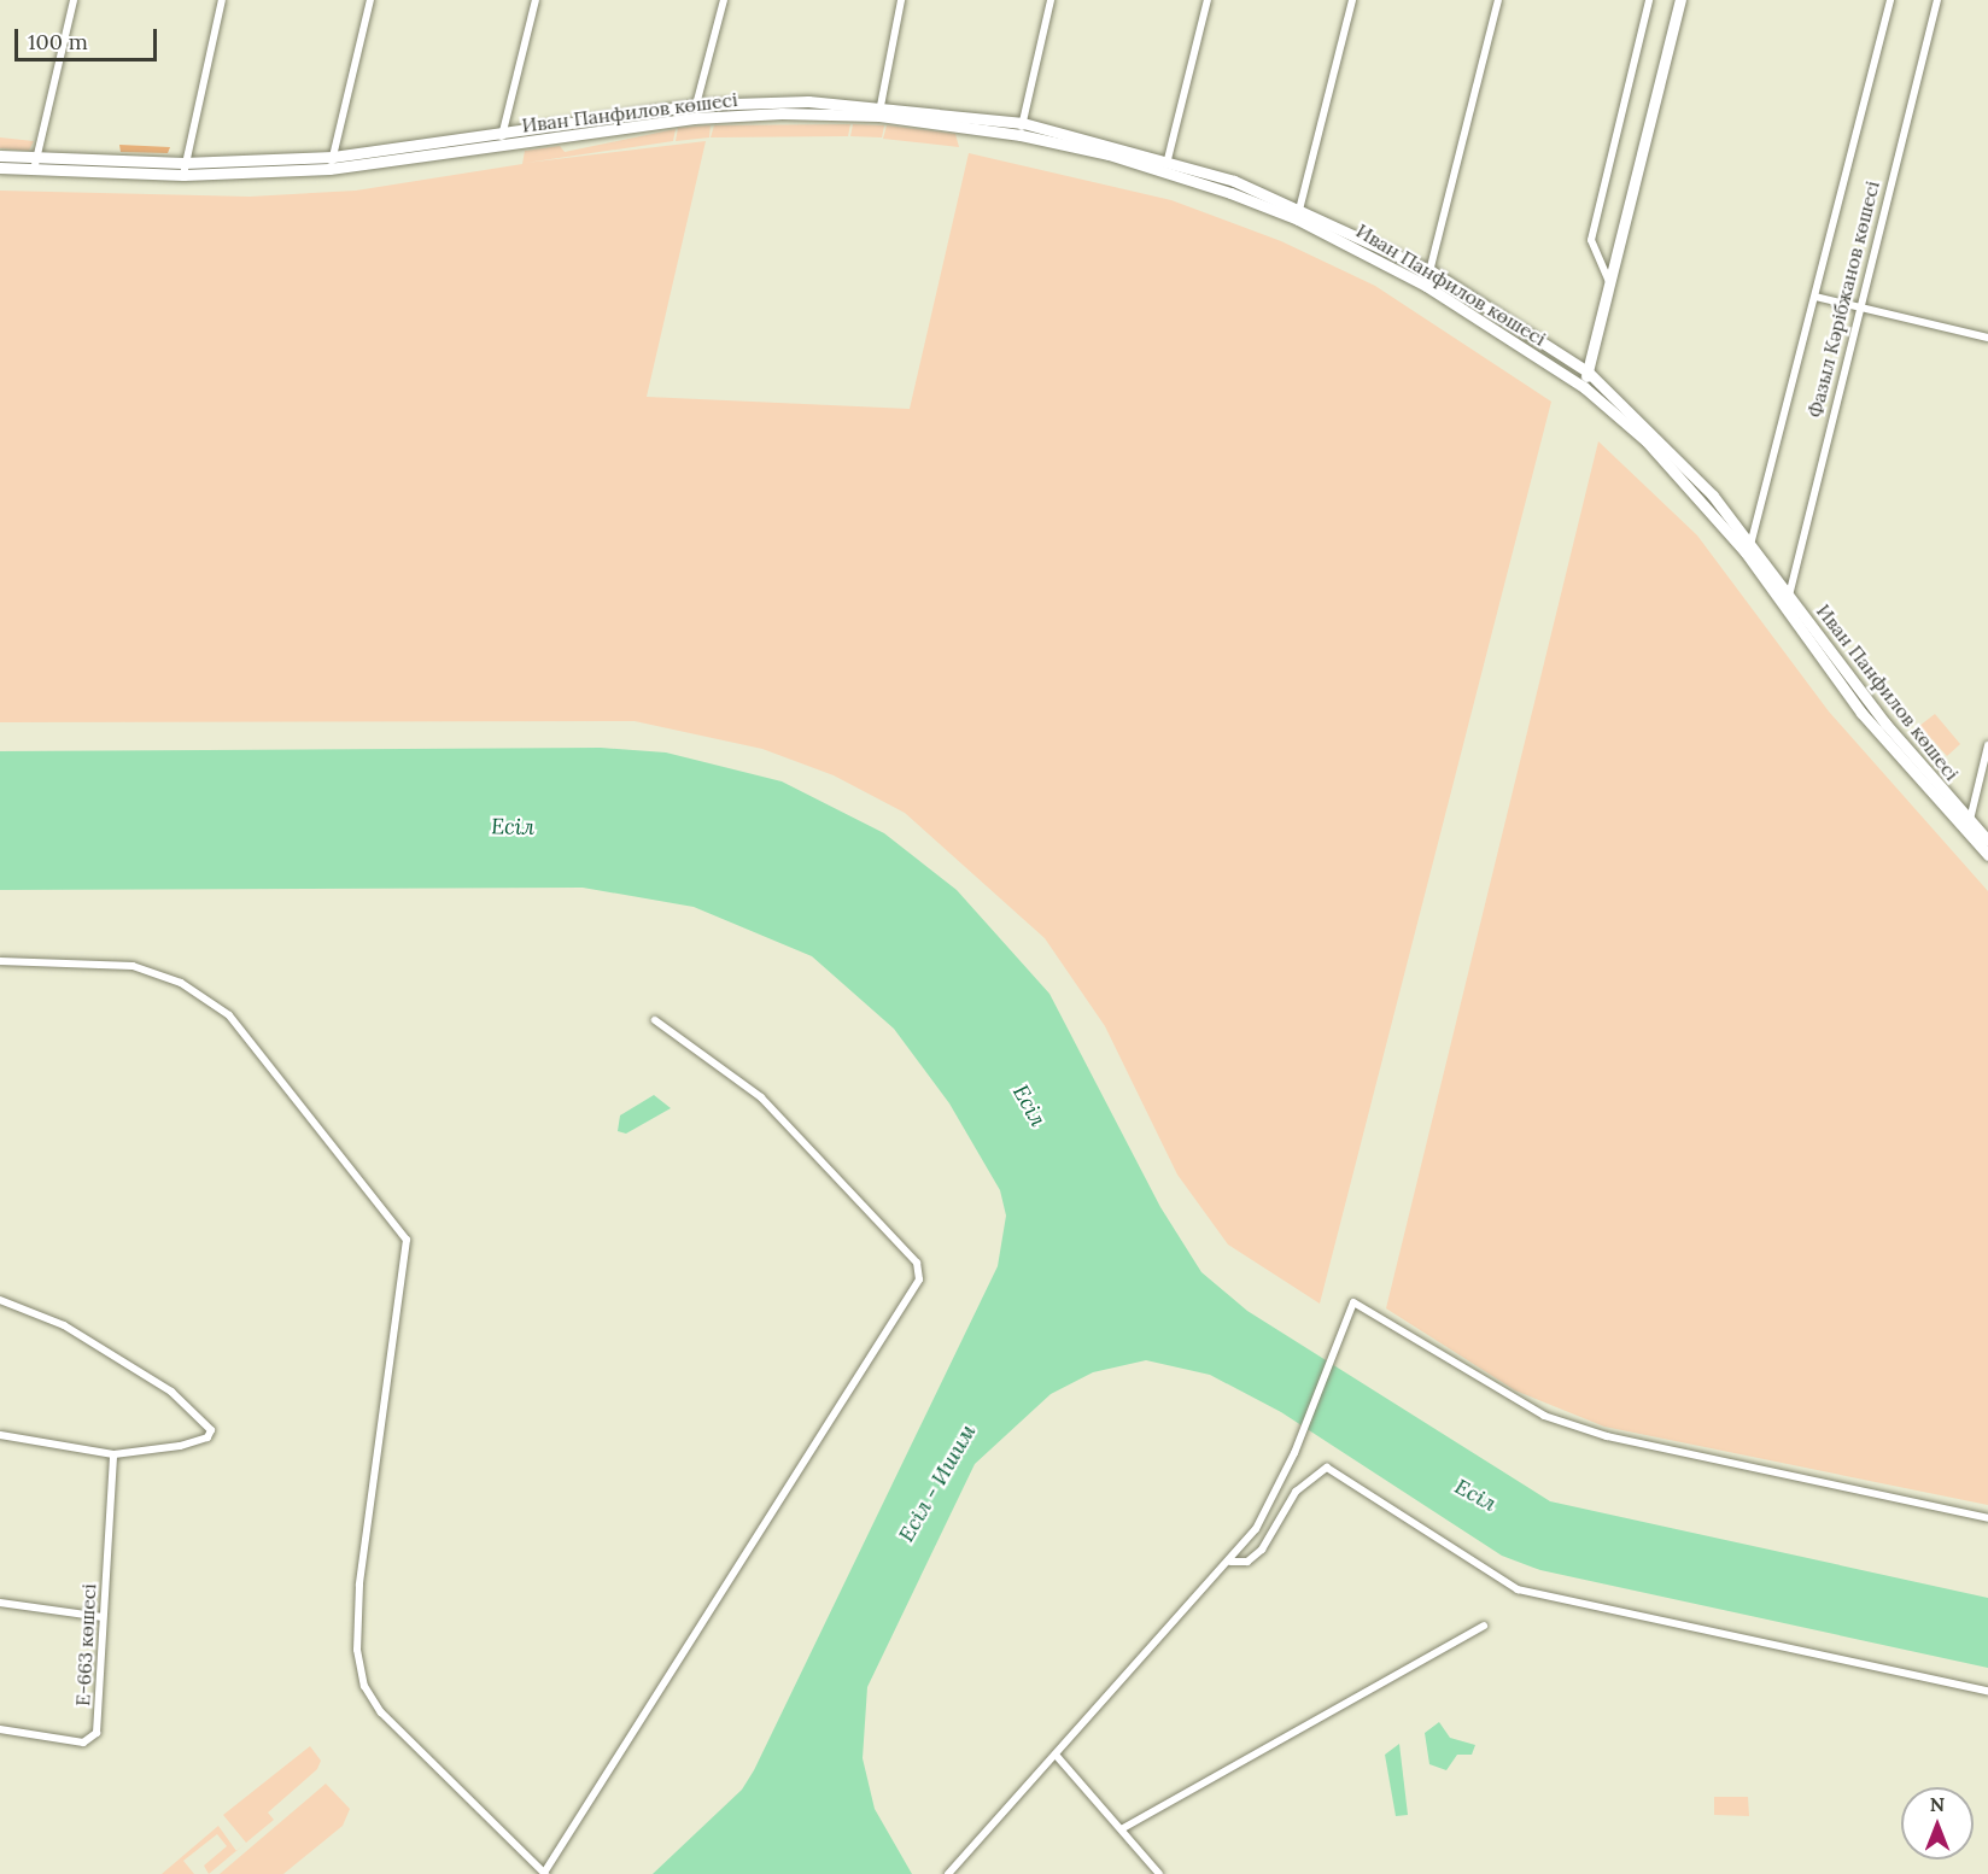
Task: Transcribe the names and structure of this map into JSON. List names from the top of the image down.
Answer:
{
  "streets": {
    "street": ["Иван Панфилов көшесі", "Фазыл Кәрібжанов көшесі", "Е-663 көшесі"]
  },
  "crossings": [
    ["Иван Панфилов көшесі", "Фазыл Кәрібжанов көшесі"]
  ],
  "water": ["Есіл", "Есіл - Ишим"],
  "scale_bar": "100 m",
  "north": "top"
}
